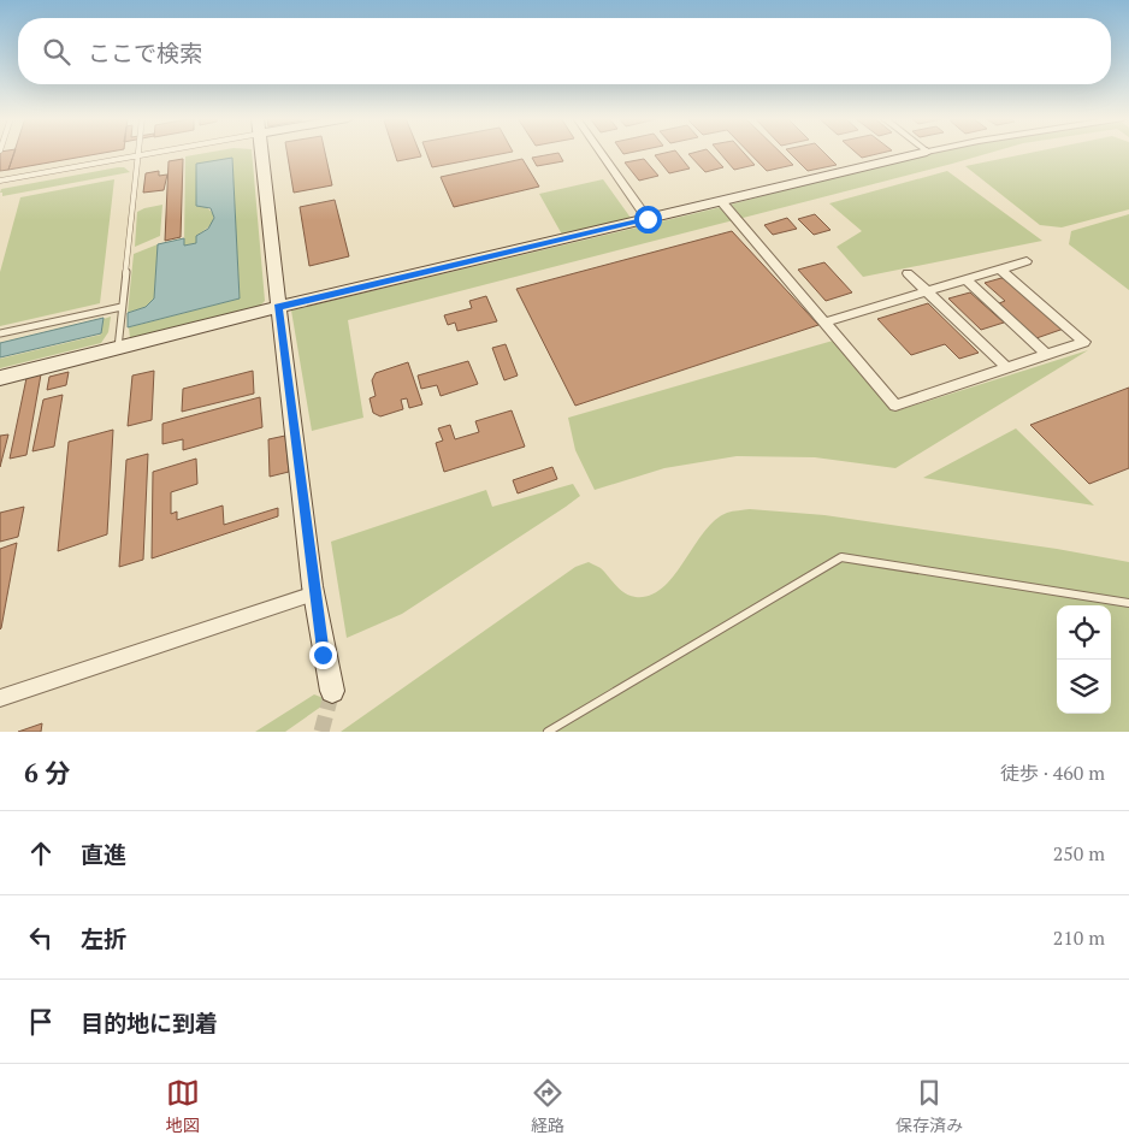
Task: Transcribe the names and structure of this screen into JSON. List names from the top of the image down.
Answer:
{
  "page": {
    "search": "ここで検索",
    "heading": ["6 分", "徒歩 · 460 m"],
    "list": [
      ["直進", "250 m"],
      ["左折", "210 m"],
      "目的地に到着"
    ],
    "nav": ["地図", "経路", "保存済み"]
  }
}
